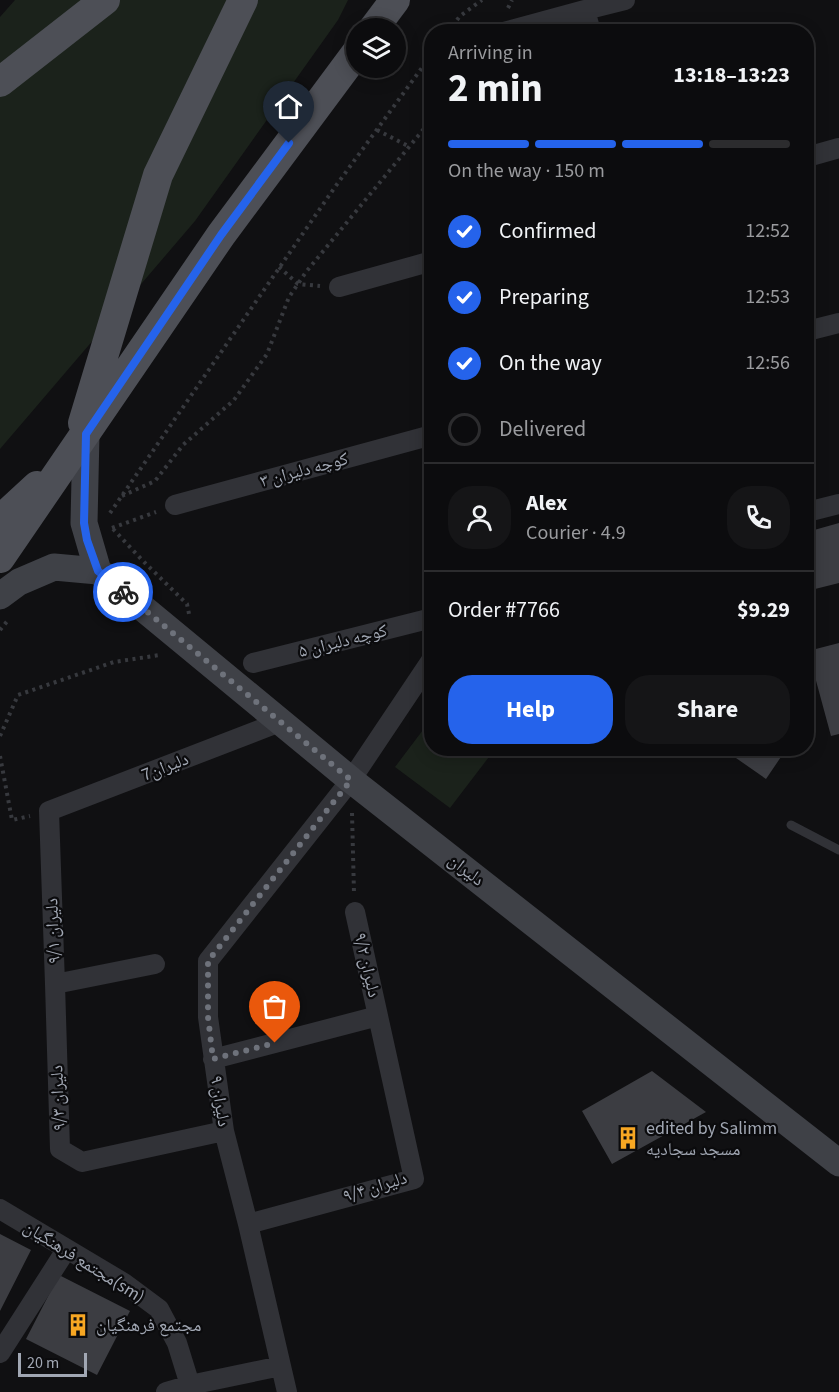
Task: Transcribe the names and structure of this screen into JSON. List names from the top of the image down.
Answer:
{
  "streets": {
    "street": [
      "کوچه دلیران ۳",
      "کوچه دلیران ۵",
      "دلیران7",
      "دلیران",
      "دلیران ۹/۱",
      "دلیران ۹/۲",
      "دلیران ۹/۳",
      "دلیران ۹",
      "دلیران ۹/۴",
      "مجتمع فرهنگیان(sm)"
    ]
  },
  "crossings": [
    ["دلیران7", "دلیران"],
    ["دلیران7", "دلیران ۹/۱"],
    ["دلیران", "دلیران ۹/۲"],
    ["دلیران", "دلیران ۹"],
    ["دلیران ۹/۱", "دلیران ۹/۳"],
    ["دلیران ۹/۲", "دلیران ۹"],
    ["دلیران ۹/۲", "دلیران ۹/۴"],
    ["دلیران ۹/۳", "دلیران ۹"],
    ["دلیران ۹", "دلیران ۹/۴"]
  ],
  "places": {
    "building": ["edited by Salimm مسجد سجادیه", "مجتمع فرهنگیان"]
  },
  "scale_bar": "20 m",
  "page": {
    "heading": ["2 min", "Arriving in", "13:18–13:23"],
    "panel": [
      "Alex",
      "Courier · 4.9",
      "Order #7766",
      "$9.29"
    ],
    "bar": "On the way · 150 m",
    "list": [
      ["Confirmed", "12:52"],
      ["Preparing", "12:53"],
      ["On the way", "12:56"],
      "Delivered"
    ],
    "buttons": ["Help", "Share"],
    "scale": "20 m"
  }
}
